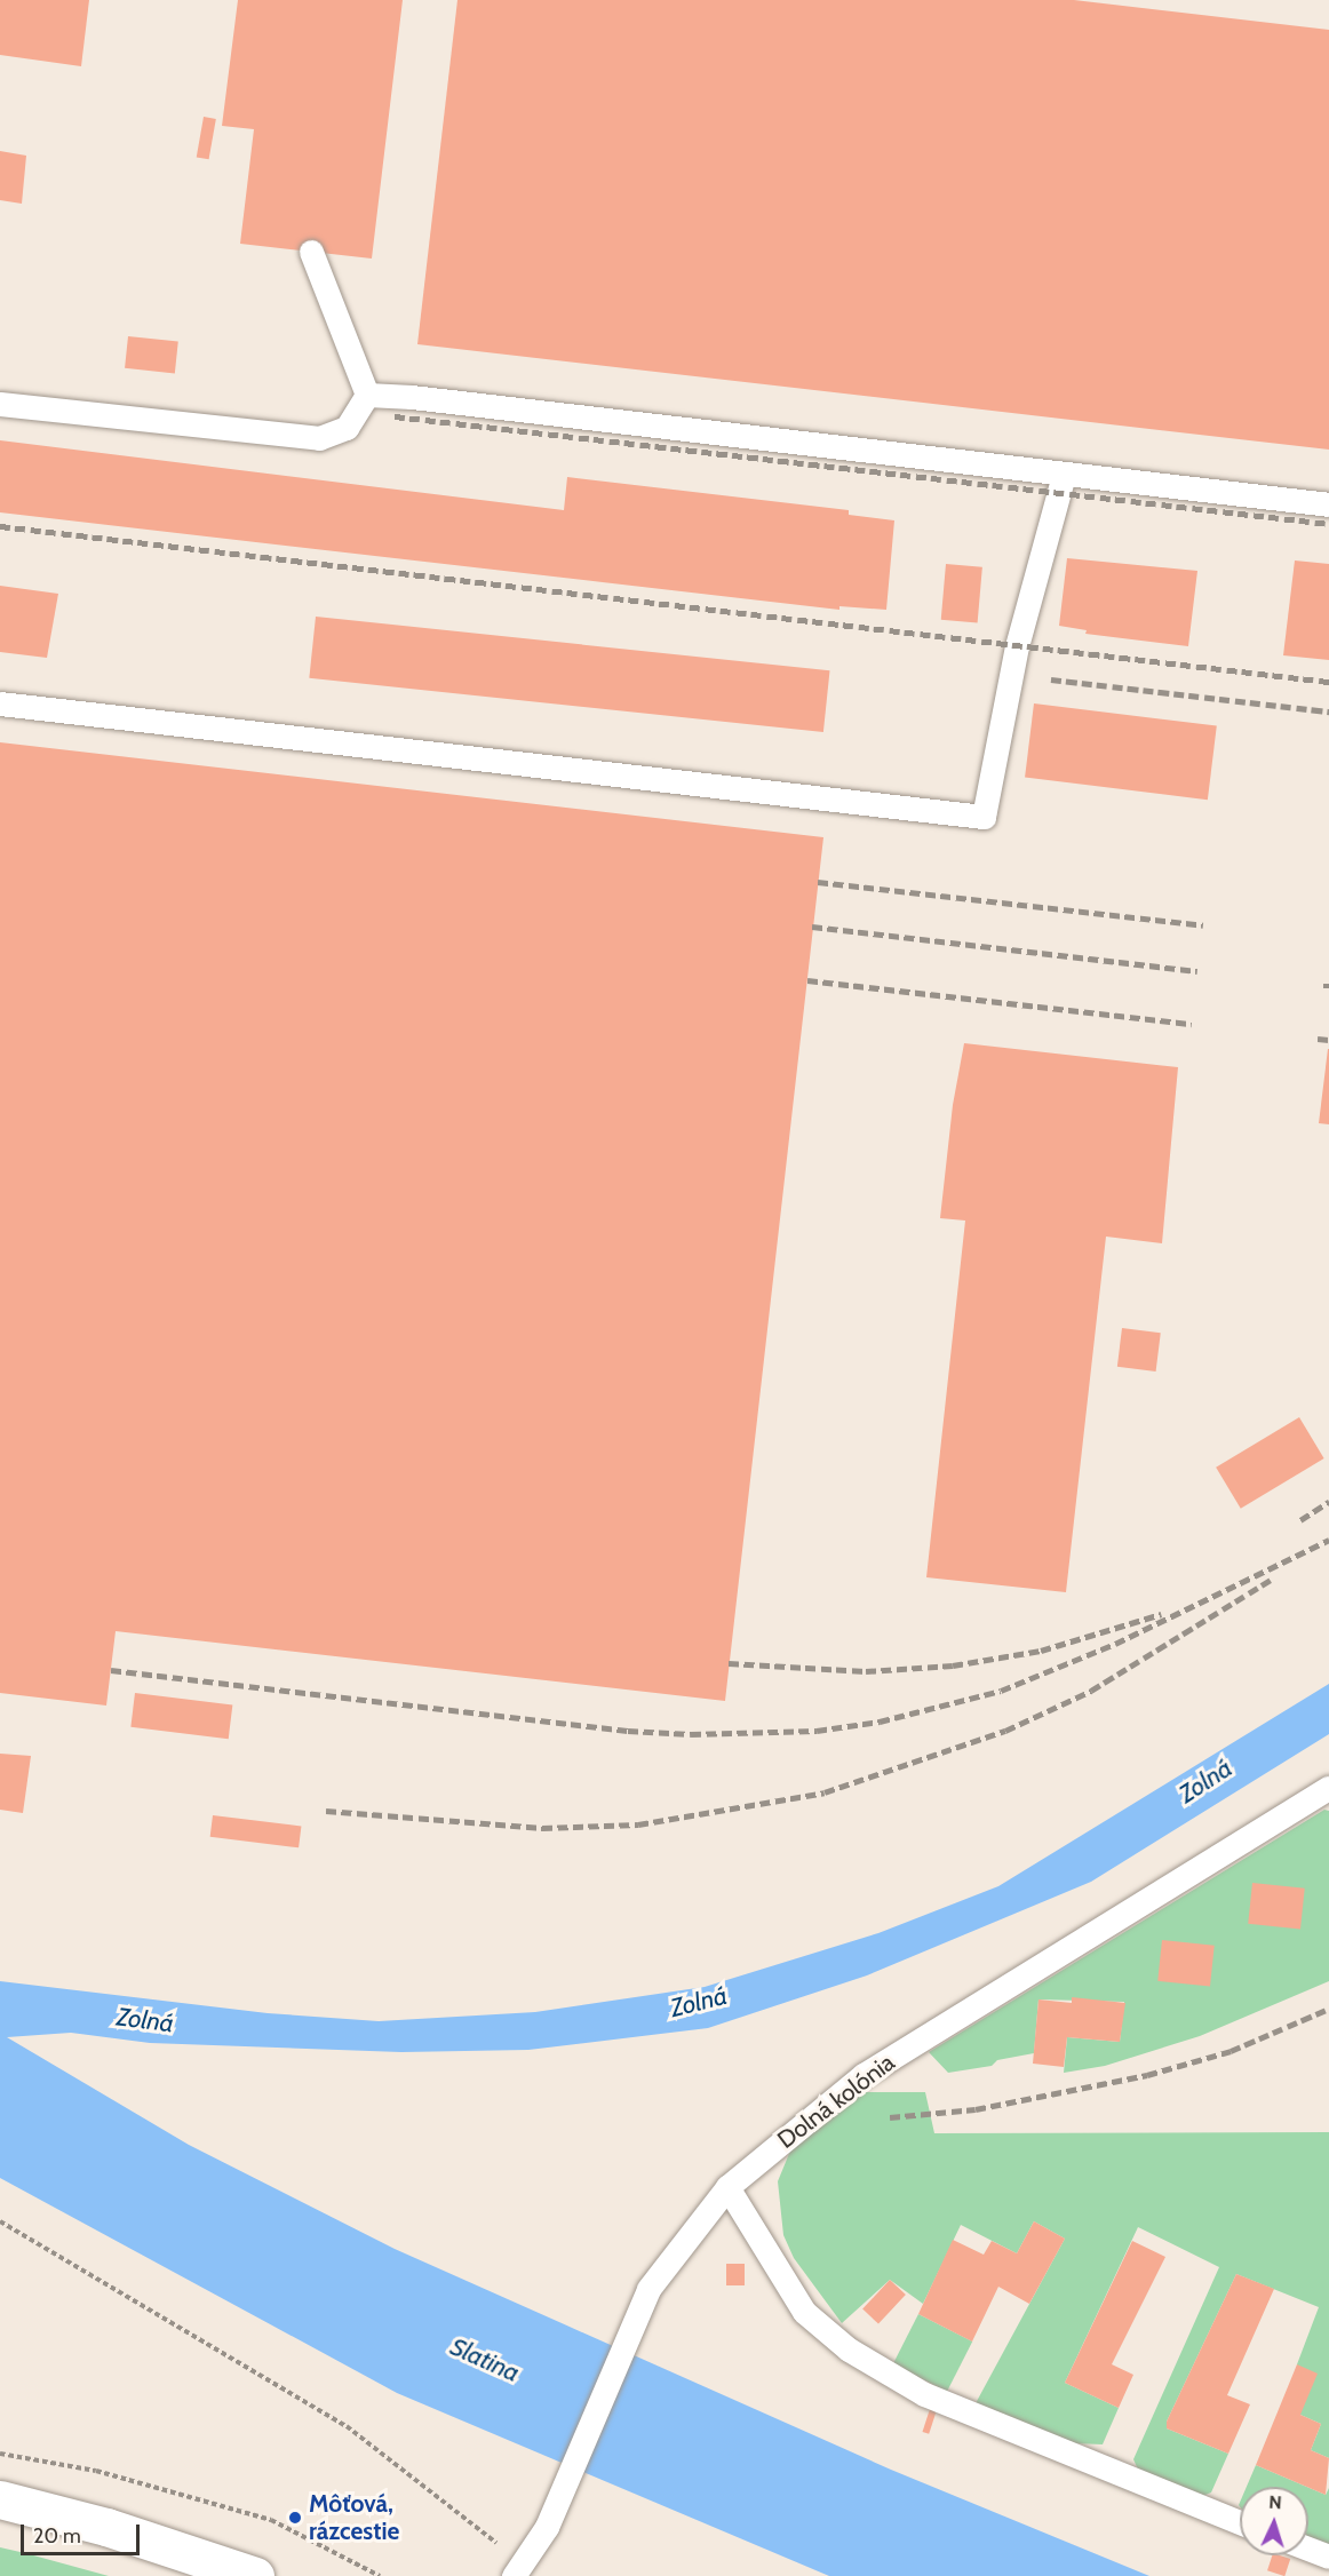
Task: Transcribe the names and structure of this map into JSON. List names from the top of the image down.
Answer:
{
  "streets": {
    "lane": ["Dolná kolónia"]
  },
  "water": ["Zolná", "Slatina"],
  "places": ["Môťová, rázcestie"],
  "scale_bar": "20 m",
  "north": "top"
}
